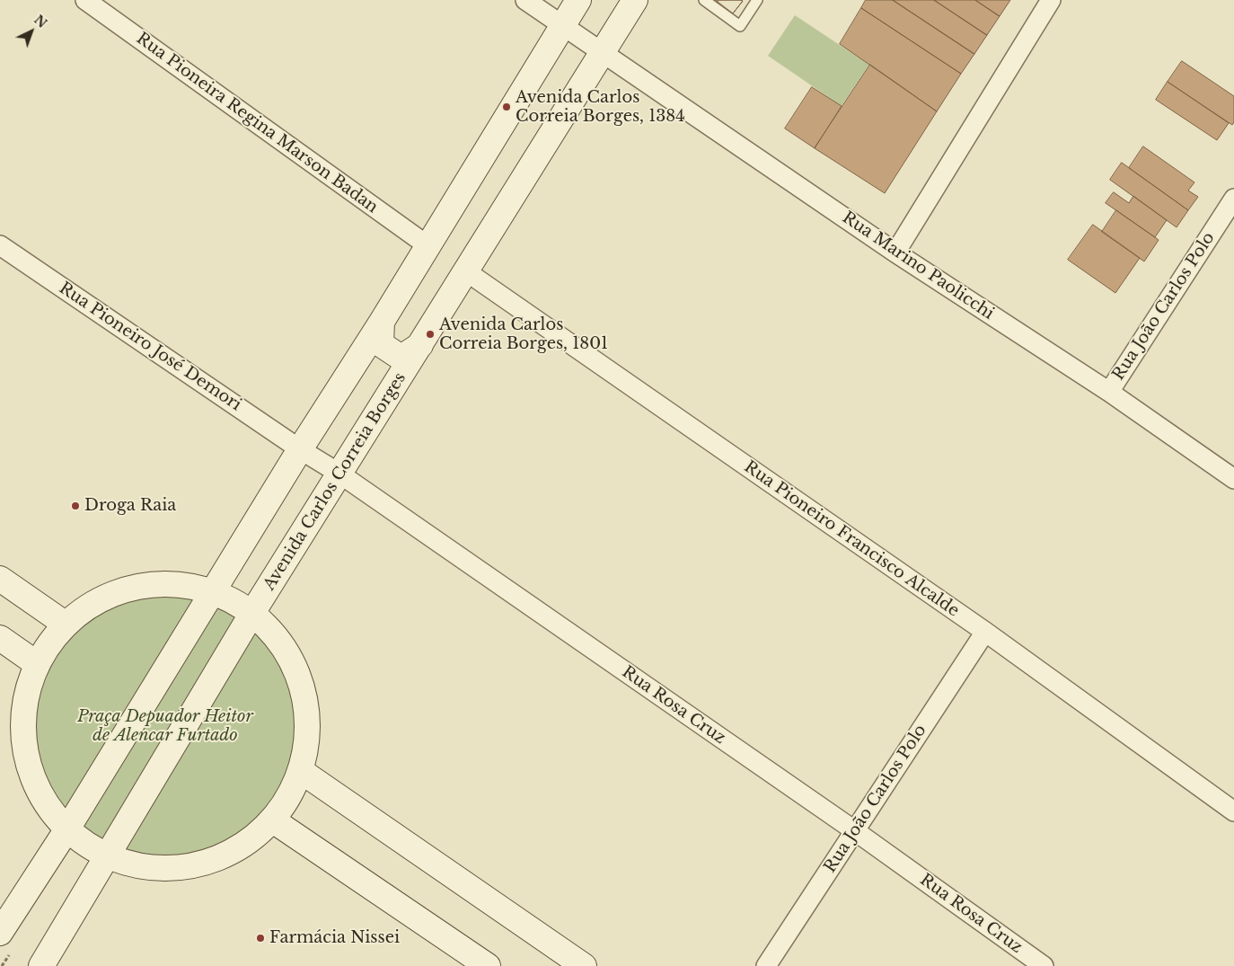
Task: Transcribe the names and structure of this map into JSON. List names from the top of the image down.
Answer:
{
  "streets": {
    "main road": ["Avenida Carlos Correia Borges"],
    "street": [
      "Rua Pioneira Regina Marson Badan",
      "Rua Marino Paolicchi",
      "Rua João Carlos Polo",
      "Rua Pioneiro José Demori",
      "Rua Pioneiro Francisco Alcalde",
      "Rua Rosa Cruz"
    ]
  },
  "crossings": [
    ["Rua Marino Paolicchi", "Rua João Carlos Polo"],
    ["Rua Marino Paolicchi", "Avenida Carlos Correia Borges"],
    ["Rua João Carlos Polo", "Rua Pioneiro Francisco Alcalde"],
    ["Rua João Carlos Polo", "Rua Rosa Cruz"],
    ["Rua Pioneiro José Demori", "Rua Rosa Cruz"],
    ["Avenida Carlos Correia Borges", "Rua Pioneiro Francisco Alcalde"],
    ["Avenida Carlos Correia Borges", "Rua Rosa Cruz"]
  ],
  "parks": ["Praça Depuador Heitor de Alencar Furtado"],
  "places": [
    "Avenida Carlos Correia Borges, 1384",
    "Avenida Carlos Correia Borges, 1801",
    "Droga Raia",
    "Farmácia Nissei"
  ],
  "north": "top right"
}
